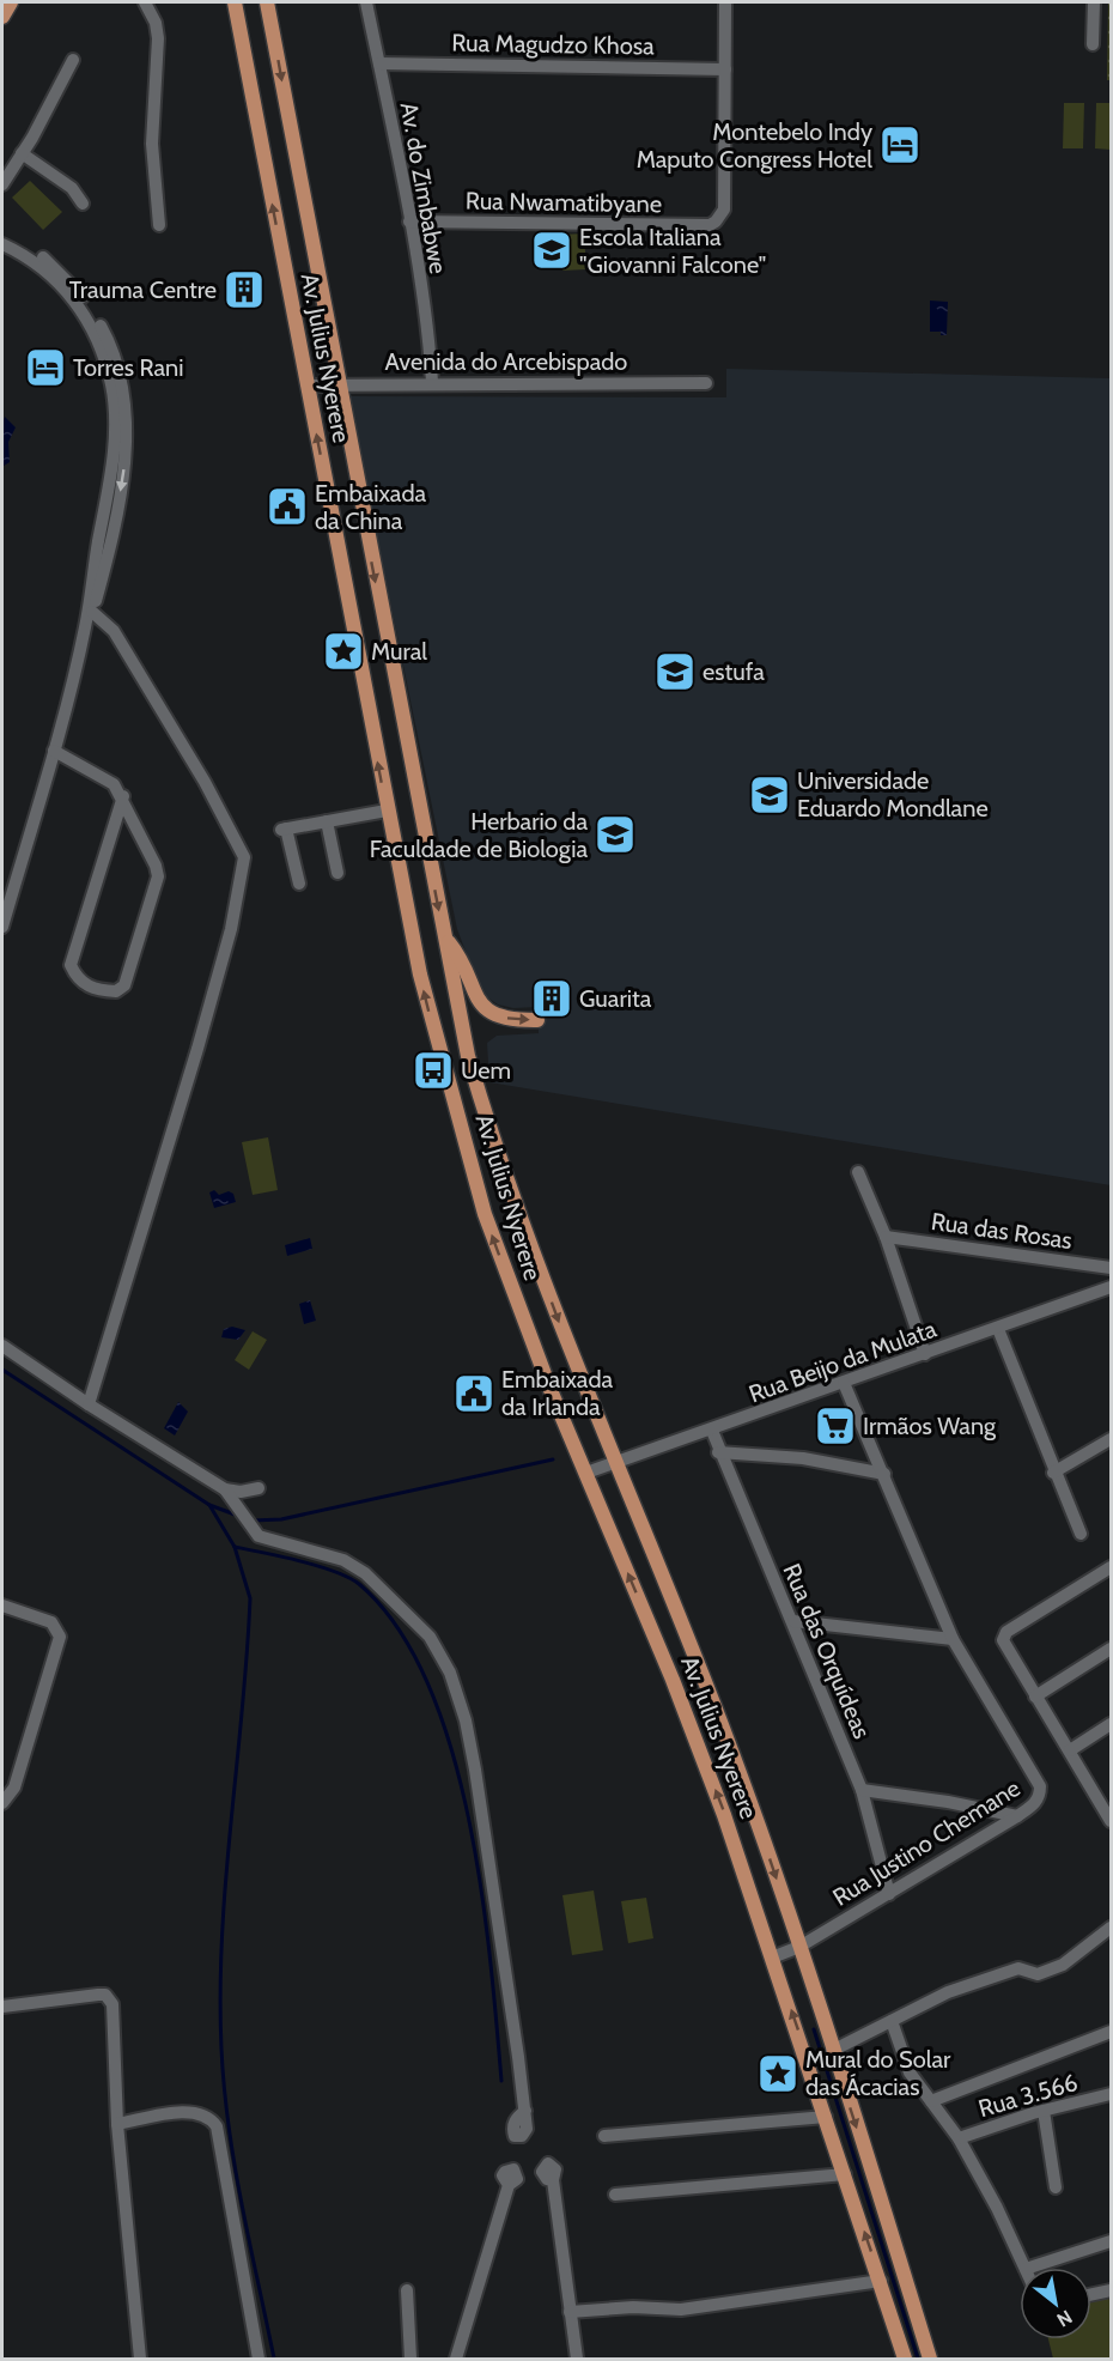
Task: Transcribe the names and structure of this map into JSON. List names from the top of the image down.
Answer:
{
  "streets": {
    "main road": ["Av. Julius Nyerere"],
    "street": [
      "Rua Magudzo Khosa",
      "Av. do Zimbabwe",
      "Rua Nwamatibyane",
      "Avenida do Arcebispado",
      "Rua das Rosas",
      "Rua Beijo da Mulata",
      "Rua das Orquídeas",
      "Rua Justino Chemane",
      "Rua 3.566"
    ]
  },
  "crossings": [
    ["Rua Magudzo Khosa", "Av. do Zimbabwe"],
    ["Rua Magudzo Khosa", "Rua Nwamatibyane"],
    ["Av. do Zimbabwe", "Rua Nwamatibyane"],
    ["Av. do Zimbabwe", "Avenida do Arcebispado"],
    ["Av. Julius Nyerere", "Avenida do Arcebispado"],
    ["Av. Julius Nyerere", "Rua Beijo da Mulata"],
    ["Av. Julius Nyerere", "Rua Justino Chemane"],
    ["Rua Beijo da Mulata", "Rua das Orquídeas"],
    ["Rua Beijo da Mulata", "Rua Justino Chemane"],
    ["Rua das Orquídeas", "Rua Justino Chemane"]
  ],
  "places": {
    "hotel": ["Montebelo Indy Maputo Congress Hotel", "Torres Rani"],
    "school or university": [
      "Escola Italiana \"Giovanni Falcone\"",
      "estufa",
      "Universidade Eduardo Mondlane",
      "Herbario da Faculdade de Biologia"
    ],
    "building": ["Trauma Centre", "Guarita"],
    "public building": ["Embaixada da China", "Embaixada da Irlanda"],
    "place": ["Mural", "Mural do Solar das Ácacias"],
    "bus stop": ["Uem"],
    "supermarket": ["Irmãos Wang"]
  },
  "north": "bottom right"
}
